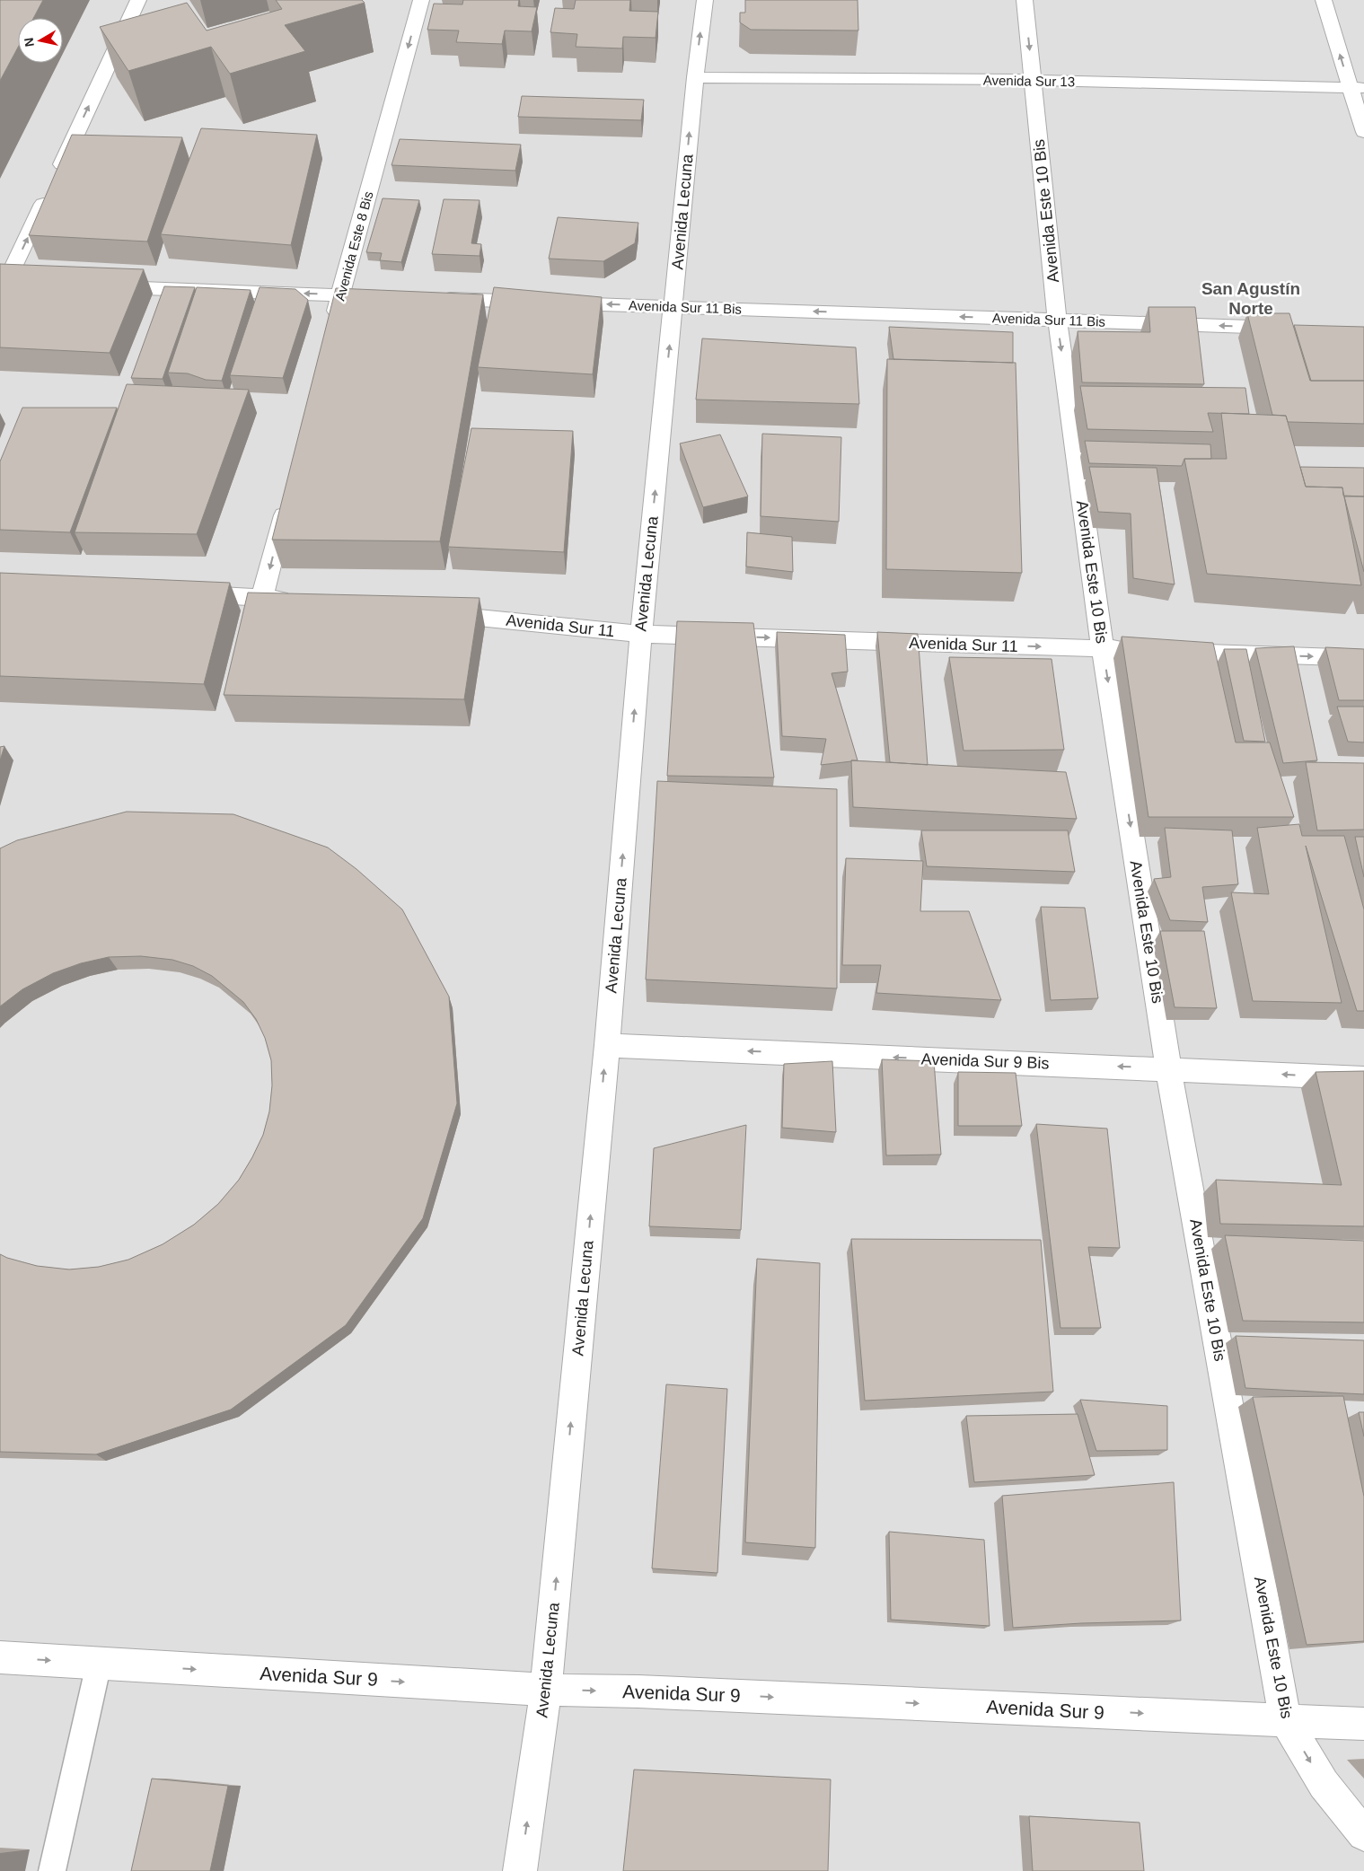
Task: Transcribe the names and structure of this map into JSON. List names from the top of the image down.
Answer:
{
  "streets": {
    "street": [
      "Avenida Sur 13",
      "Avenida Este 10 Bis",
      "Avenida Lecuna",
      "Avenida Este 8 Bis",
      "Avenida Sur 11 Bis",
      "Avenida Sur 11",
      "Avenida Sur 9 Bis",
      "Avenida Sur 9"
    ]
  },
  "crossings": [
    ["Avenida Sur 13", "Avenida Este 10 Bis"],
    ["Avenida Sur 13", "Avenida Lecuna"],
    ["Avenida Este 10 Bis", "Avenida Sur 11 Bis"],
    ["Avenida Este 10 Bis", "Avenida Sur 11"],
    ["Avenida Este 10 Bis", "Avenida Sur 9 Bis"],
    ["Avenida Este 10 Bis", "Avenida Sur 9"],
    ["Avenida Lecuna", "Avenida Sur 11 Bis"],
    ["Avenida Lecuna", "Avenida Sur 11"],
    ["Avenida Lecuna", "Avenida Sur 9 Bis"],
    ["Avenida Lecuna", "Avenida Sur 9"]
  ],
  "one_way": [
    "Avenida Este 10 Bis",
    "Avenida Lecuna",
    "Avenida Este 8 Bis",
    "Avenida Sur 11 Bis",
    "Avenida Sur 11",
    "Avenida Sur 9 Bis",
    "Avenida Sur 9"
  ],
  "districts": ["San Agustín Norte"],
  "north": "left"
}
